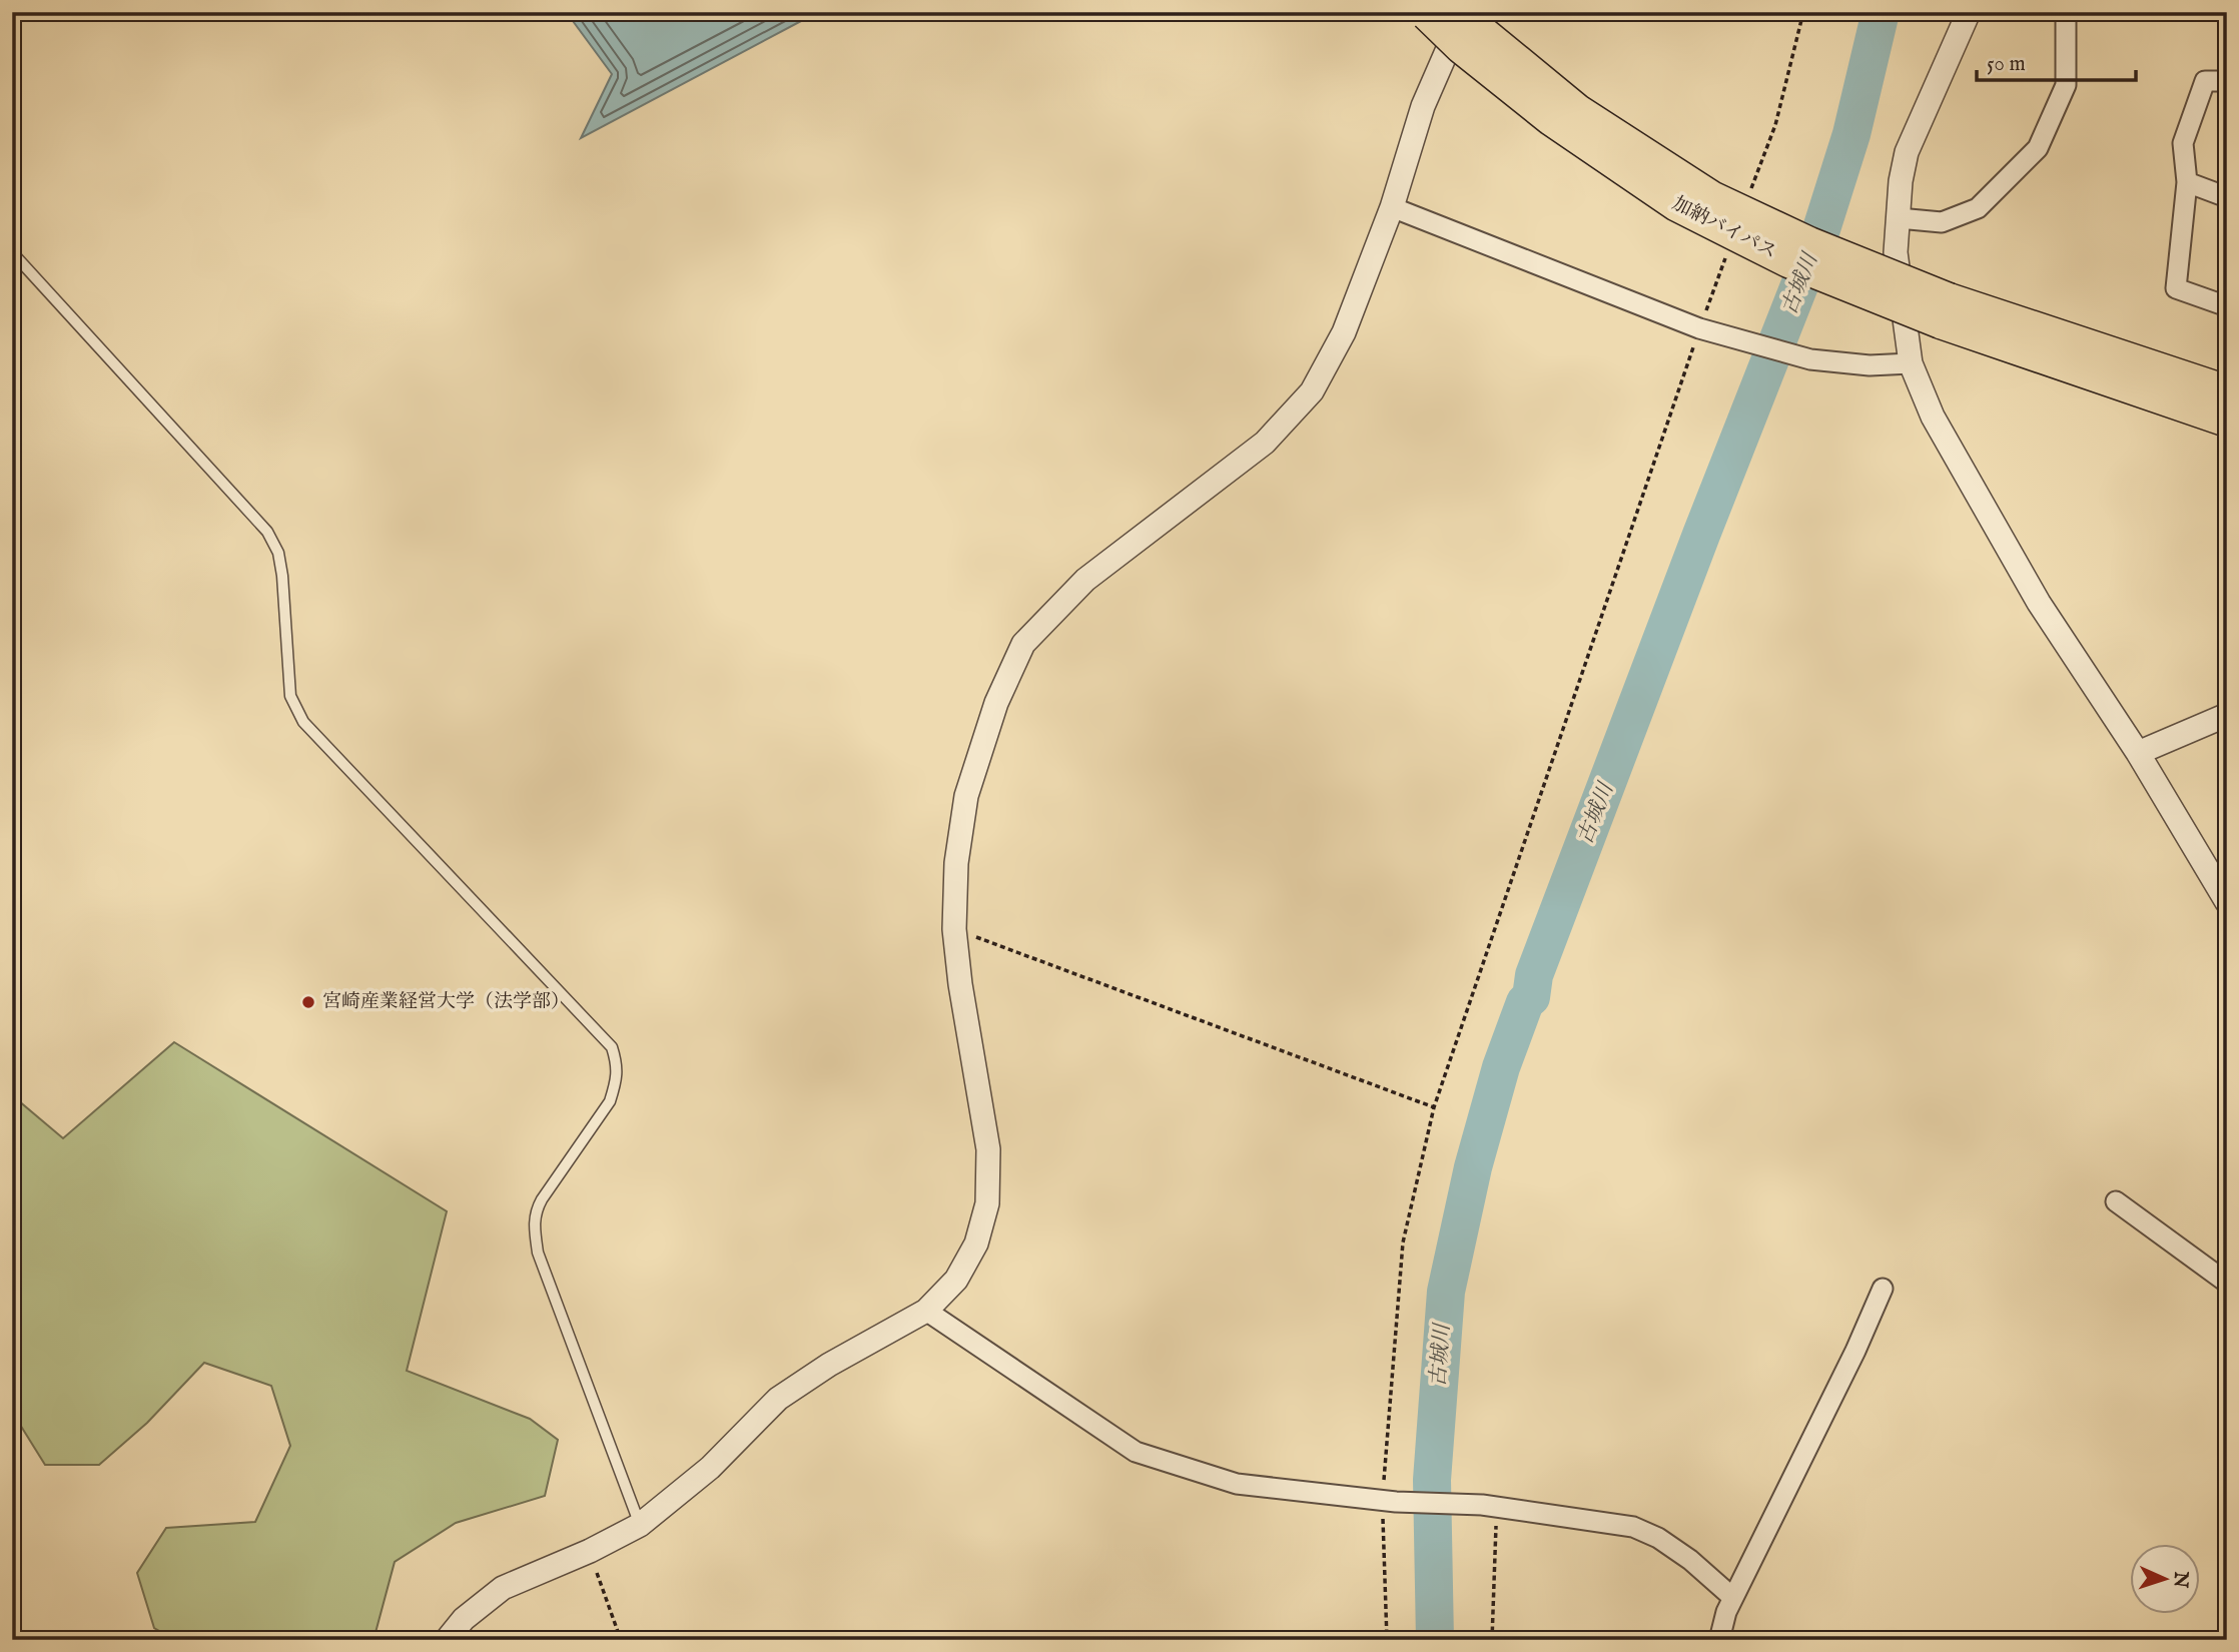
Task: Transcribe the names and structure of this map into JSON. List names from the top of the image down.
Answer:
{
  "streets": {
    "highway": ["加納バイパス"]
  },
  "water": ["古城川"],
  "places": ["宮崎産業経営大学（法学部）"],
  "scale_bar": "50 m",
  "north": "right"
}
